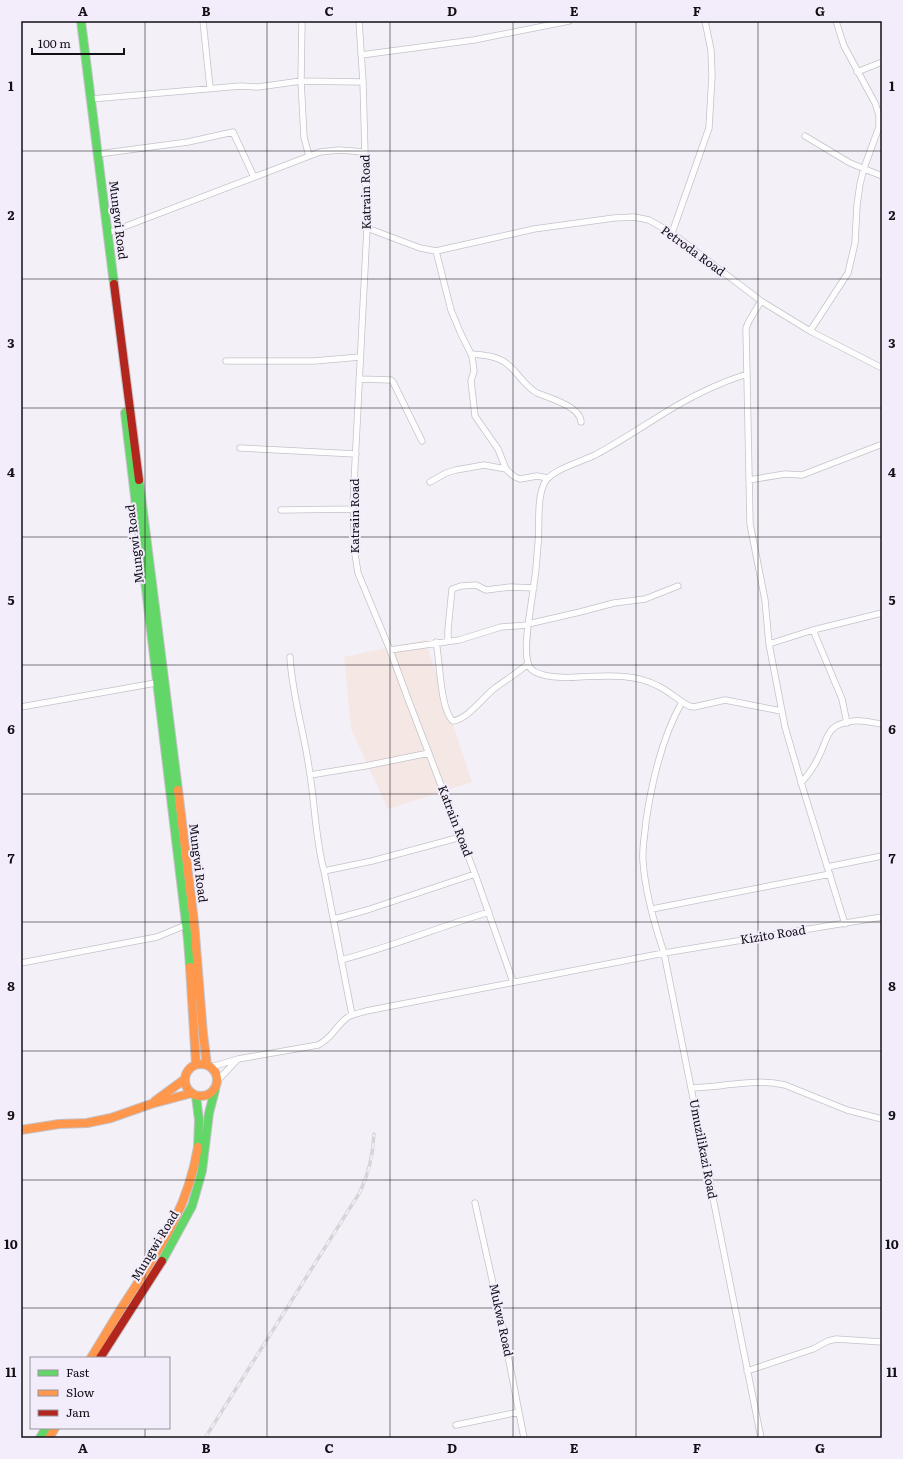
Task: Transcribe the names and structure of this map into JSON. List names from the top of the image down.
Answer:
{
  "streets": {
    "main road": ["Mungwi Road"],
    "street": [
      "Katrain Road",
      "Petroda Road",
      "Kizito Road",
      "Umuzilikazi Road",
      "Mukwa Road"
    ]
  },
  "crossings": [
    ["Katrain Road", "Petroda Road"],
    ["Katrain Road", "Kizito Road"],
    ["Kizito Road", "Umuzilikazi Road"]
  ],
  "legend": ["Fast", "Slow", "Jam"],
  "scale_bar": "100 m",
  "grid": {
    "columns": [
      "A",
      "B",
      "C",
      "D",
      "E",
      "F",
      "G"
    ],
    "rows": [
      "1",
      "2",
      "3",
      "4",
      "5",
      "6",
      "7",
      "8",
      "9",
      "10",
      "11"
    ]
  }
}
